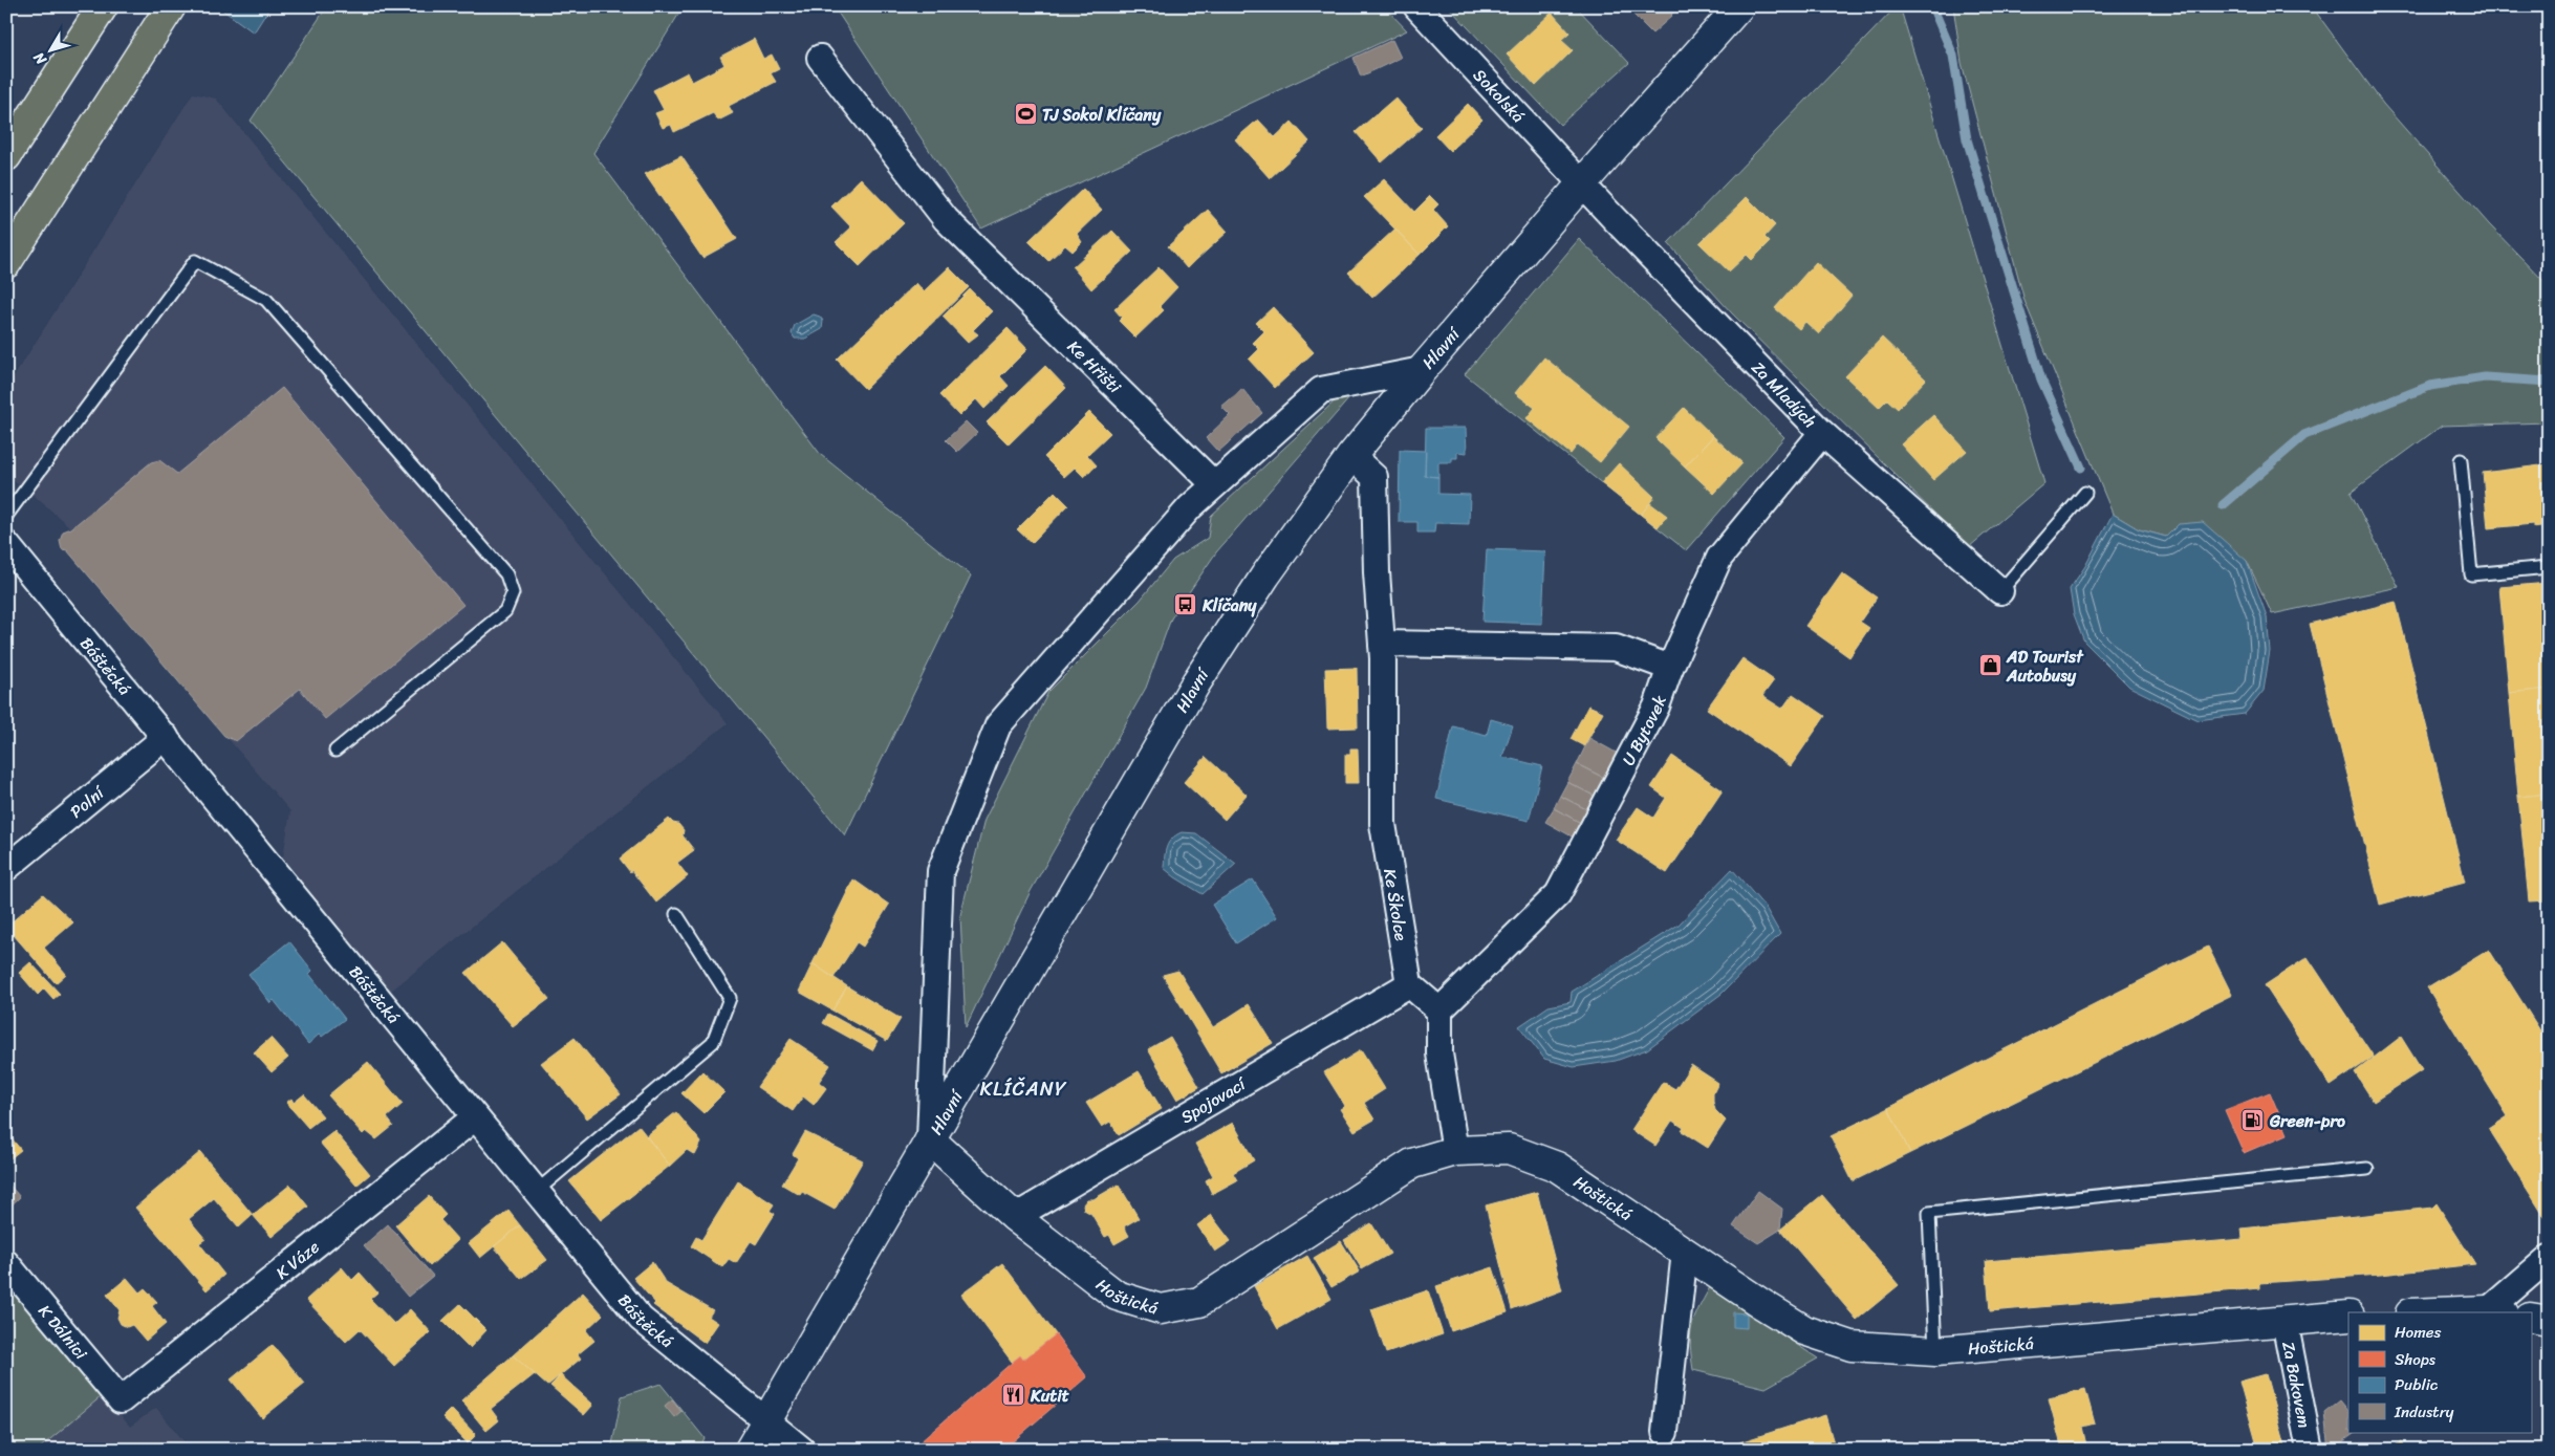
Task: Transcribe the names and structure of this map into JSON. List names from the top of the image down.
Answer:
{
  "streets": {
    "main road": ["Hlavní", "Hoštická"],
    "street": [
      "Sokolská",
      "Ke Hřišti",
      "Za Mladých",
      "Báštěcká",
      "U Bytovek",
      "Polní",
      "Ke Školce",
      "Spojovací",
      "K Váze",
      "K Dálnici",
      "Za Bakovem"
    ]
  },
  "crossings": [
    ["Sokolská", "Hlavní"],
    ["Sokolská", "Za Mladých"],
    ["Hlavní", "Za Mladých"],
    ["Hlavní", "Báštěcká"],
    ["Hlavní", "Ke Školce"],
    ["Hlavní", "Hoštická"],
    ["Za Mladých", "U Bytovek"],
    ["Báštěcká", "Polní"],
    ["Báštěcká", "K Váze"],
    ["Ke Školce", "Spojovací"],
    ["Spojovací", "Hoštická"],
    ["Hoštická", "Za Bakovem"],
    ["K Váze", "K Dálnici"]
  ],
  "districts": ["KLÍČANY"],
  "places": {
    "sports": ["TJ Sokol Klíčany"],
    "bus stop": ["Klíčany"],
    "shop": ["AD Tourist Autobusy"],
    "fuel station": ["Green-pro"],
    "restaurant": ["Kutit"]
  },
  "legend": [
    "Homes",
    "Shops",
    "Public",
    "Industry"
  ],
  "north": "bottom left"
}
